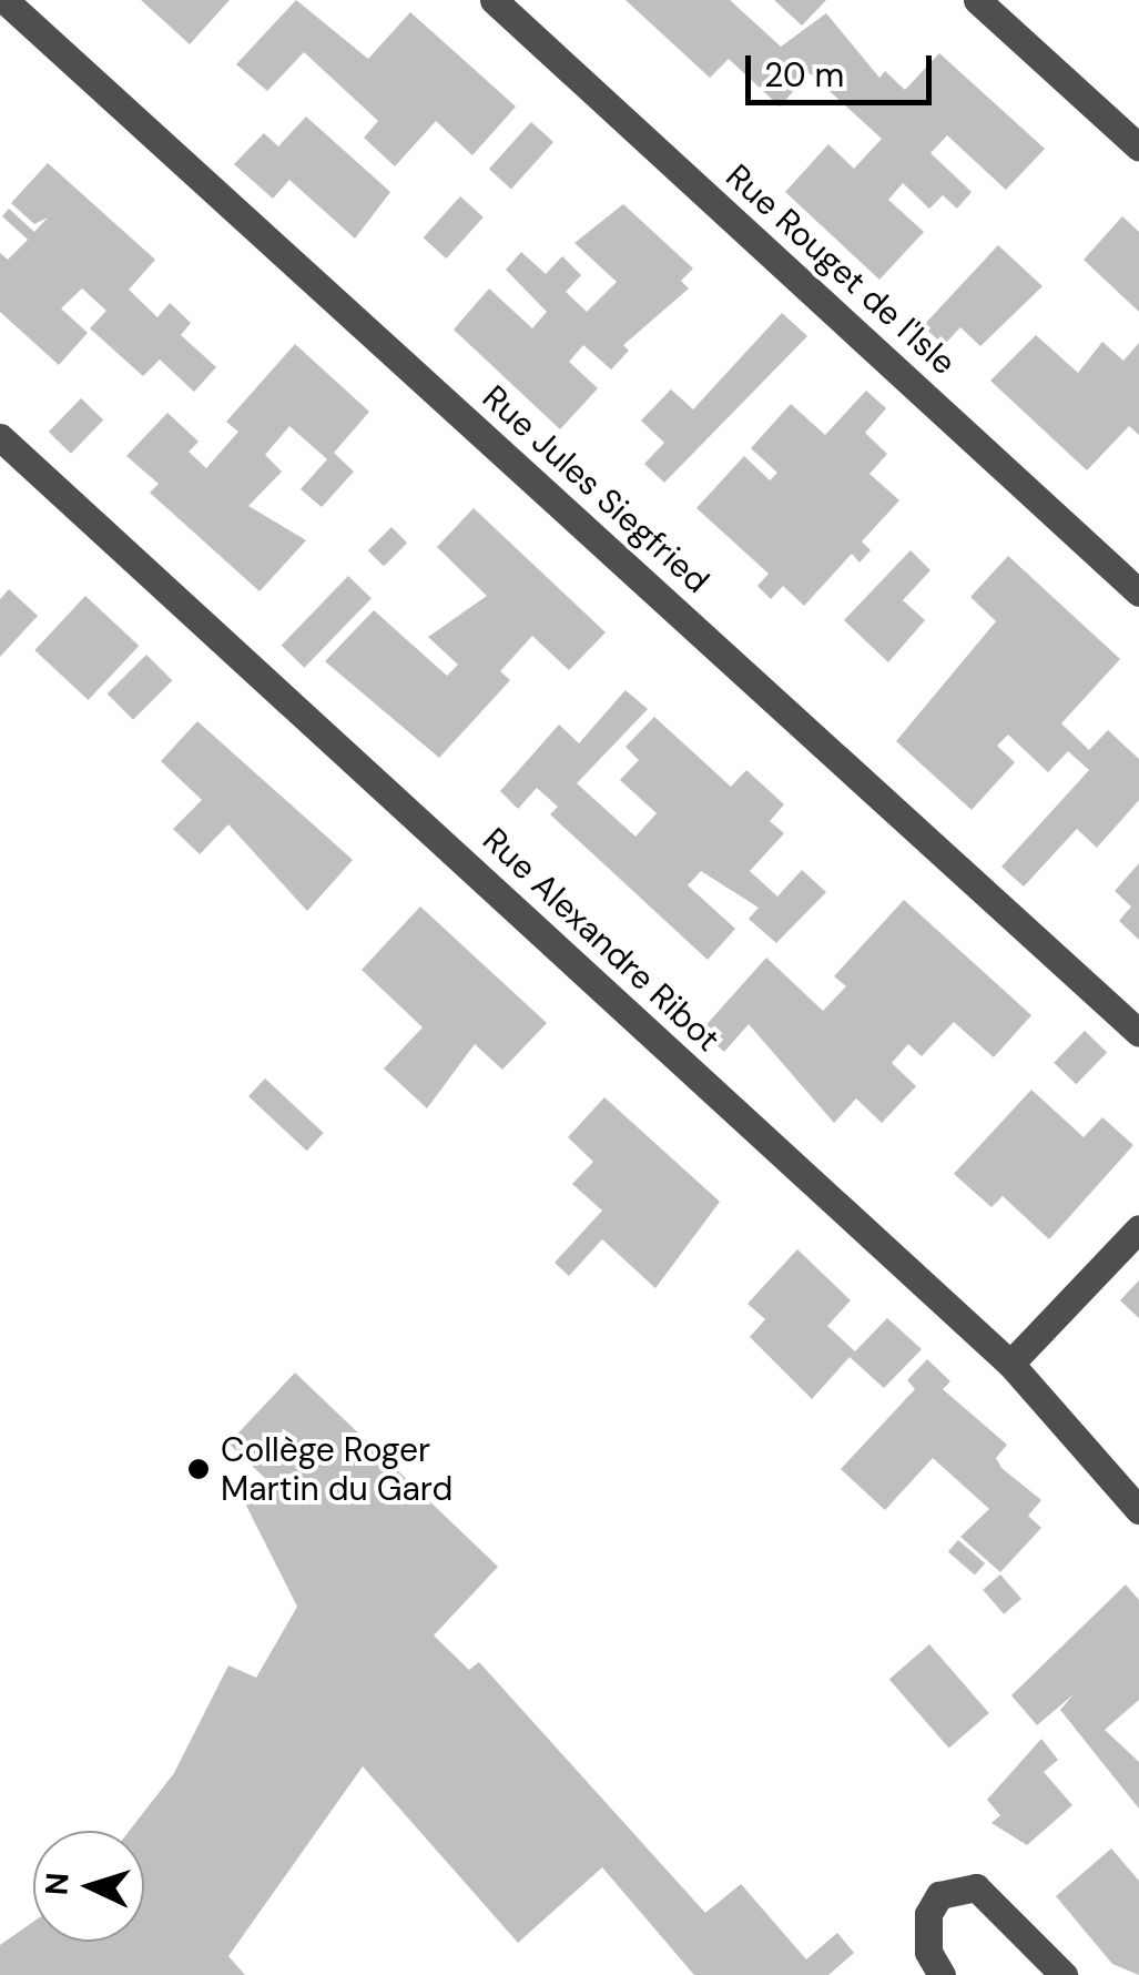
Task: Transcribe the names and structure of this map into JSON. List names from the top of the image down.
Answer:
{
  "streets": {
    "street": ["Rue Rouget de l'Isle", "Rue Jules Siegfried", "Rue Alexandre Ribot"]
  },
  "places": ["Collège Roger Martin du Gard"],
  "scale_bar": "20 m",
  "north": "left"
}
